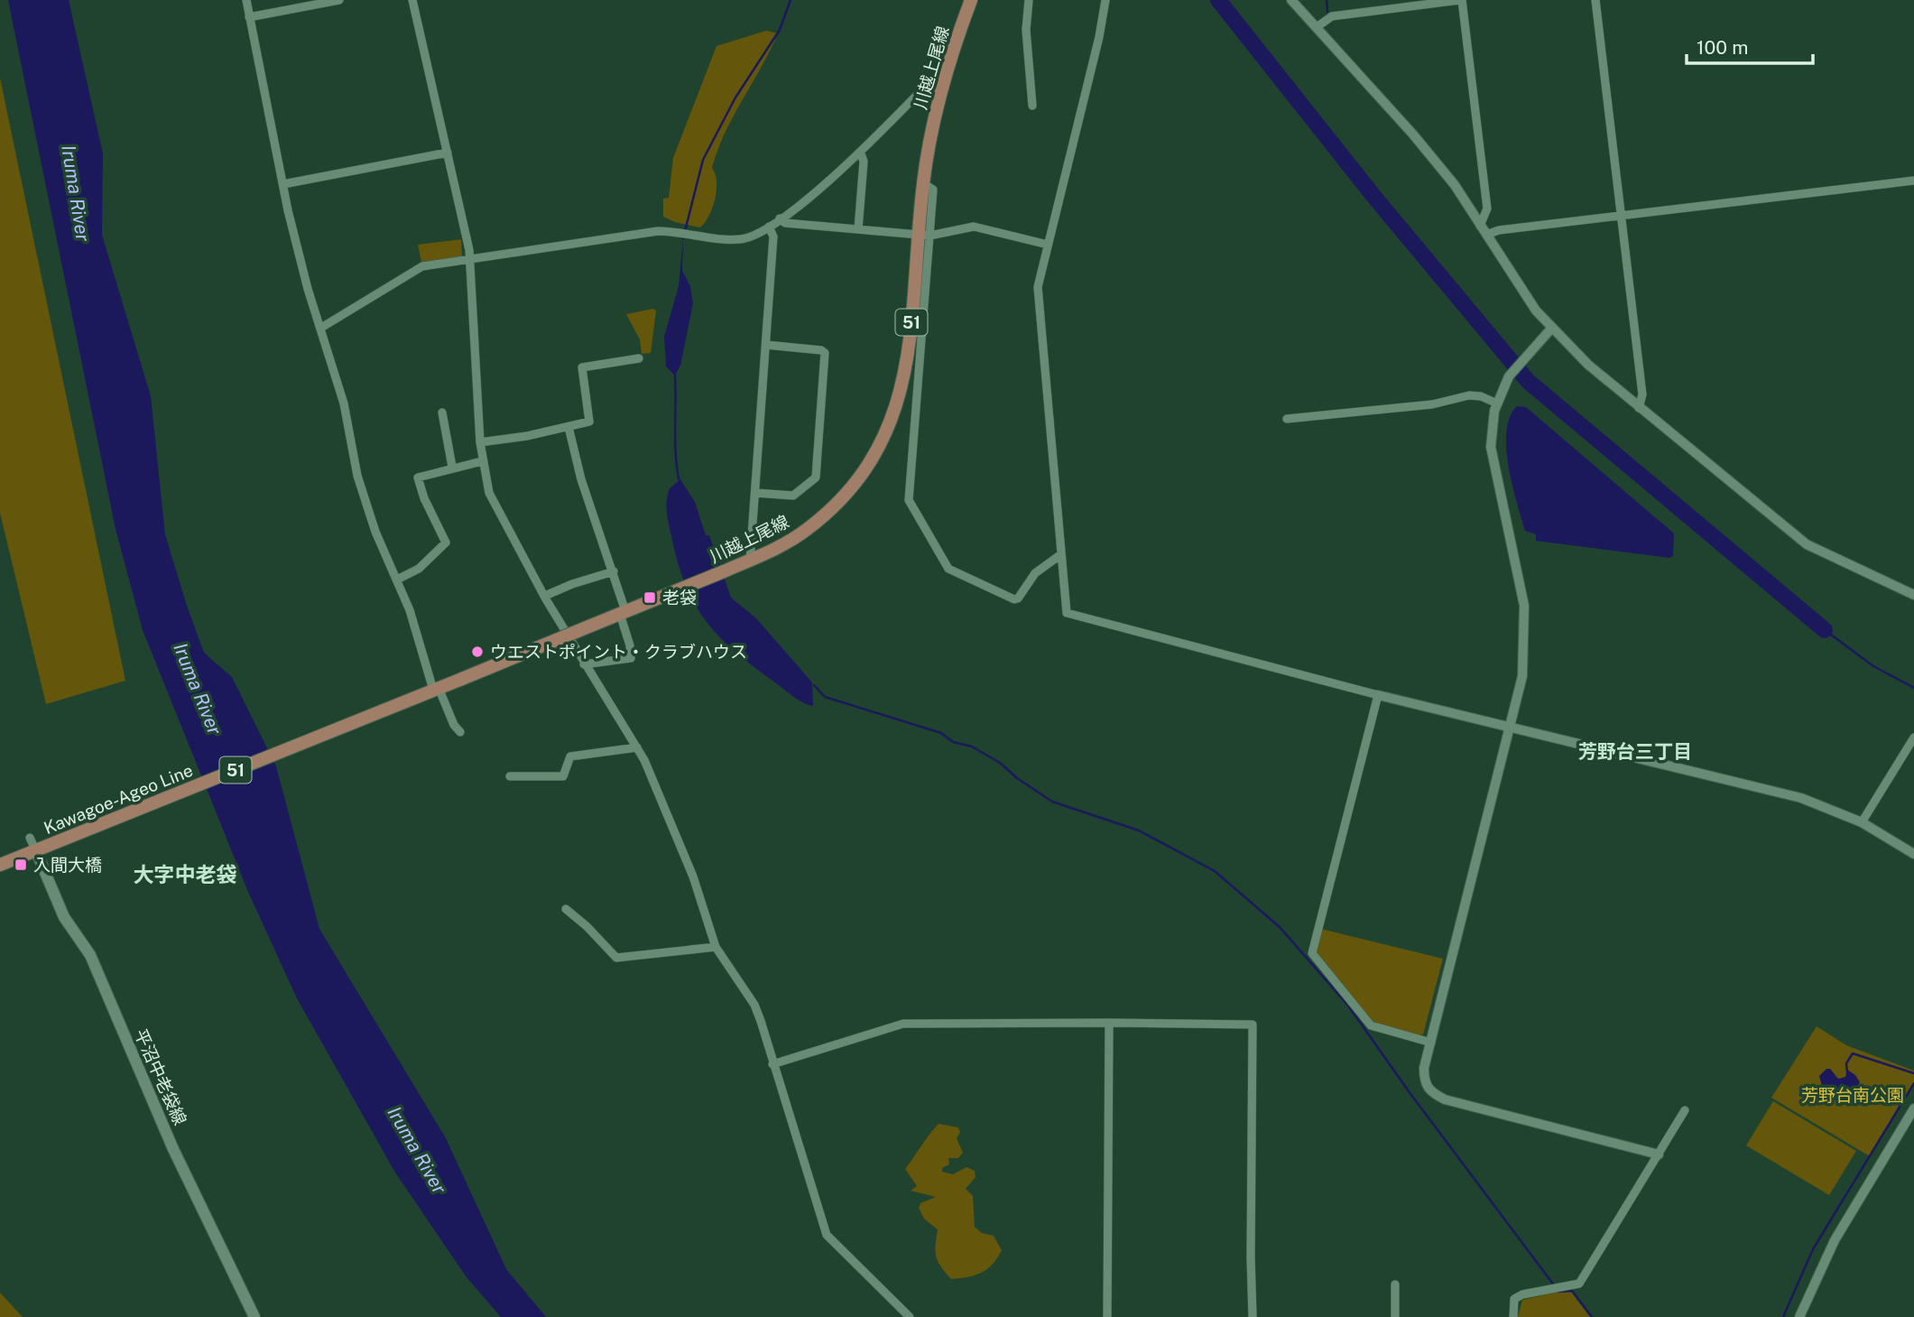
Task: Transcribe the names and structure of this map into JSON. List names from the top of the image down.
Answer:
{
  "streets": {
    "main road": [
      "川越上尾線",
      "51",
      "Kawagoe-Ageo Line",
      "平沼中老袋線"
    ]
  },
  "crossings": [
    ["川越上尾線", "Kawagoe-Ageo Line"],
    ["Kawagoe-Ageo Line", "平沼中老袋線"]
  ],
  "districts": ["芳野台三丁目", "大字中老袋"],
  "water": ["Iruma River"],
  "parks": ["芳野台南公園"],
  "places": {
    "transit": ["老袋", "入間大橋"],
    "other": ["ウエストポイント・クラブハウス"]
  },
  "scale_bar": "100 m"
}
